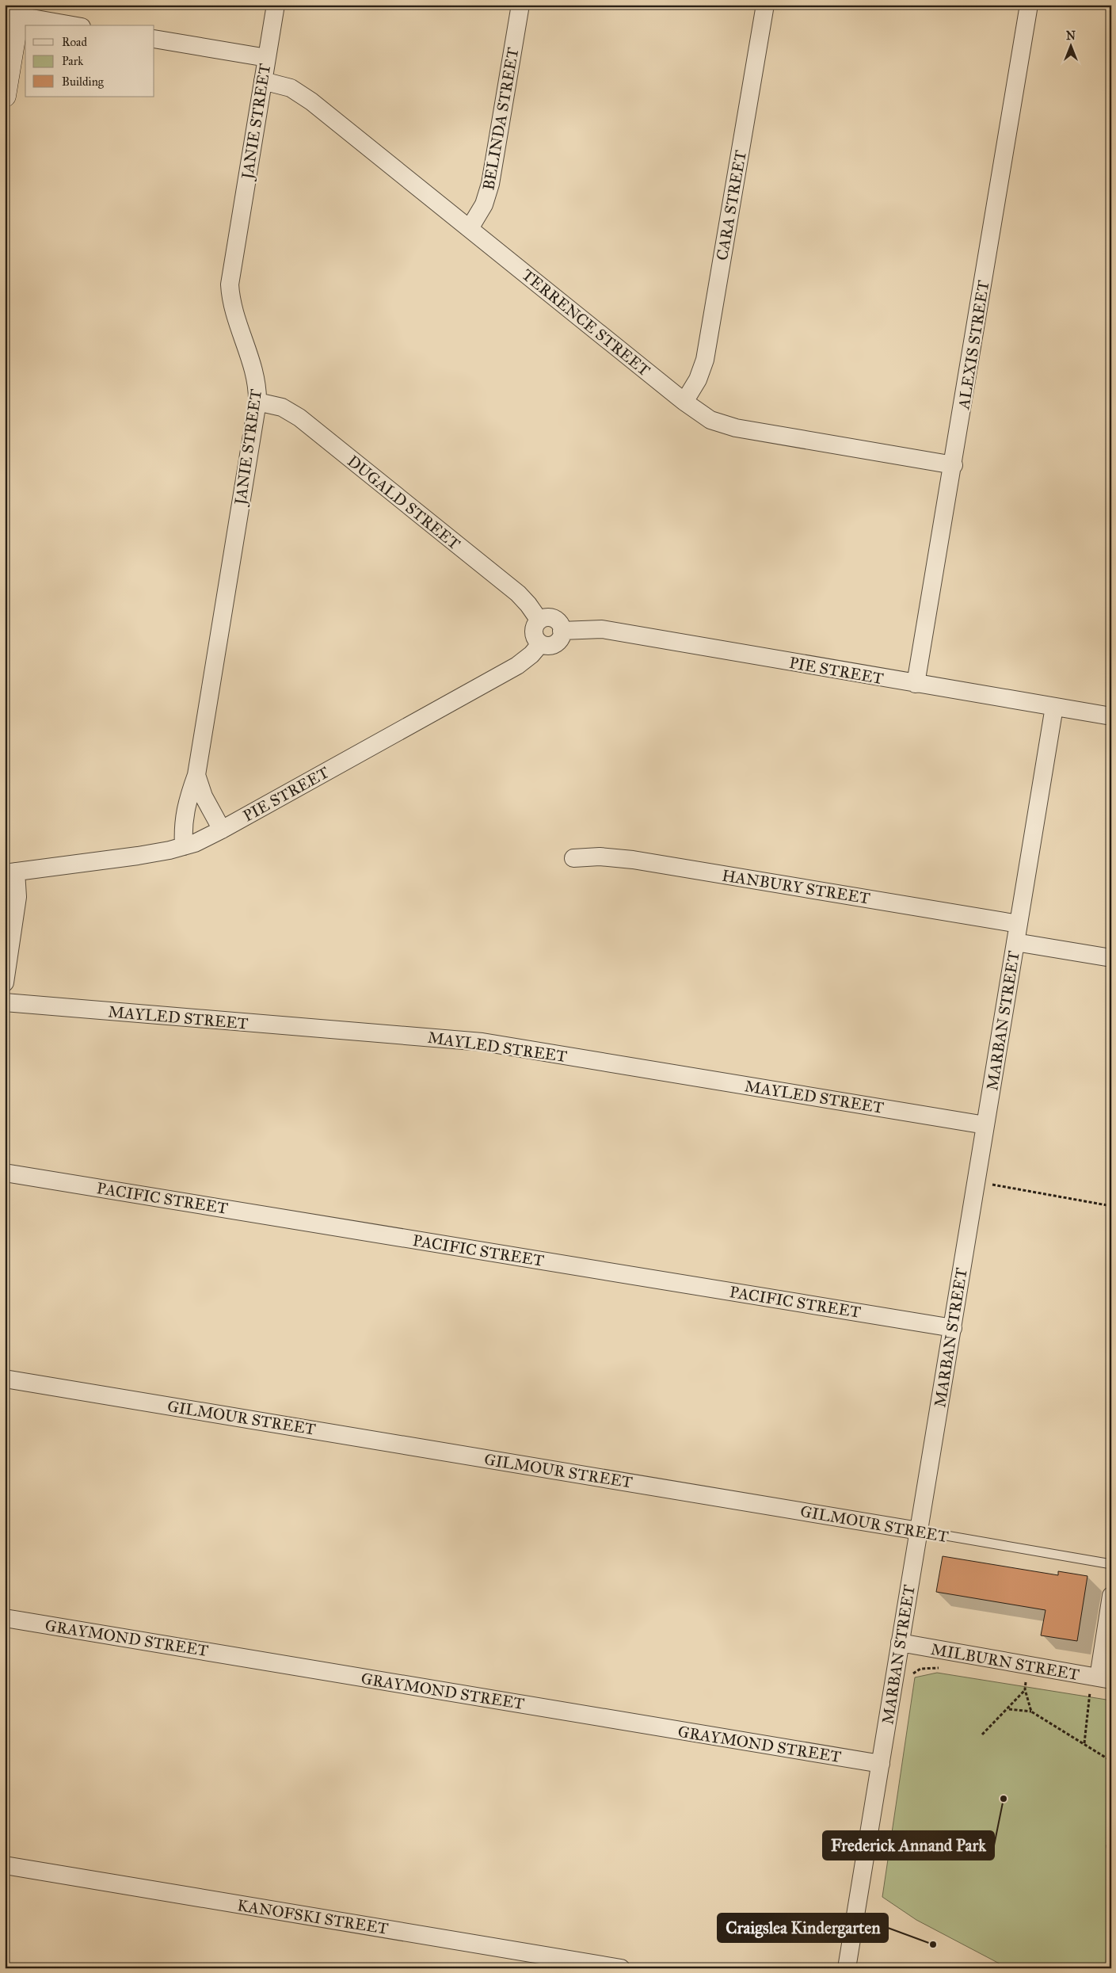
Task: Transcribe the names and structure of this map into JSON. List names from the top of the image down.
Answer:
{
  "streets": {
    "street": [
      "BELINDA STREET",
      "JANIE STREET",
      "CARA STREET",
      "TERRENCE STREET",
      "ALEXIS STREET",
      "DUGALD STREET",
      "PIE STREET",
      "HANBURY STREET",
      "MAYLED STREET",
      "MARBAN STREET",
      "PACIFIC STREET",
      "GILMOUR STREET",
      "GRAYMOND STREET",
      "MILBURN STREET",
      "KANOFSKI STREET"
    ]
  },
  "crossings": [
    ["BELINDA STREET", "TERRENCE STREET"],
    ["JANIE STREET", "TERRENCE STREET"],
    ["JANIE STREET", "DUGALD STREET"],
    ["JANIE STREET", "PIE STREET"],
    ["CARA STREET", "TERRENCE STREET"],
    ["TERRENCE STREET", "ALEXIS STREET"],
    ["ALEXIS STREET", "PIE STREET"],
    ["DUGALD STREET", "PIE STREET"],
    ["PIE STREET", "MARBAN STREET"],
    ["HANBURY STREET", "MARBAN STREET"],
    ["MAYLED STREET", "MARBAN STREET"],
    ["MARBAN STREET", "PACIFIC STREET"],
    ["MARBAN STREET", "GILMOUR STREET"],
    ["MARBAN STREET", "GRAYMOND STREET"],
    ["MARBAN STREET", "MILBURN STREET"]
  ],
  "places": ["Frederick Annand Park", "Craigslea Kindergarten"],
  "legend": ["Road", "Park", "Building"],
  "north": "top"
}
